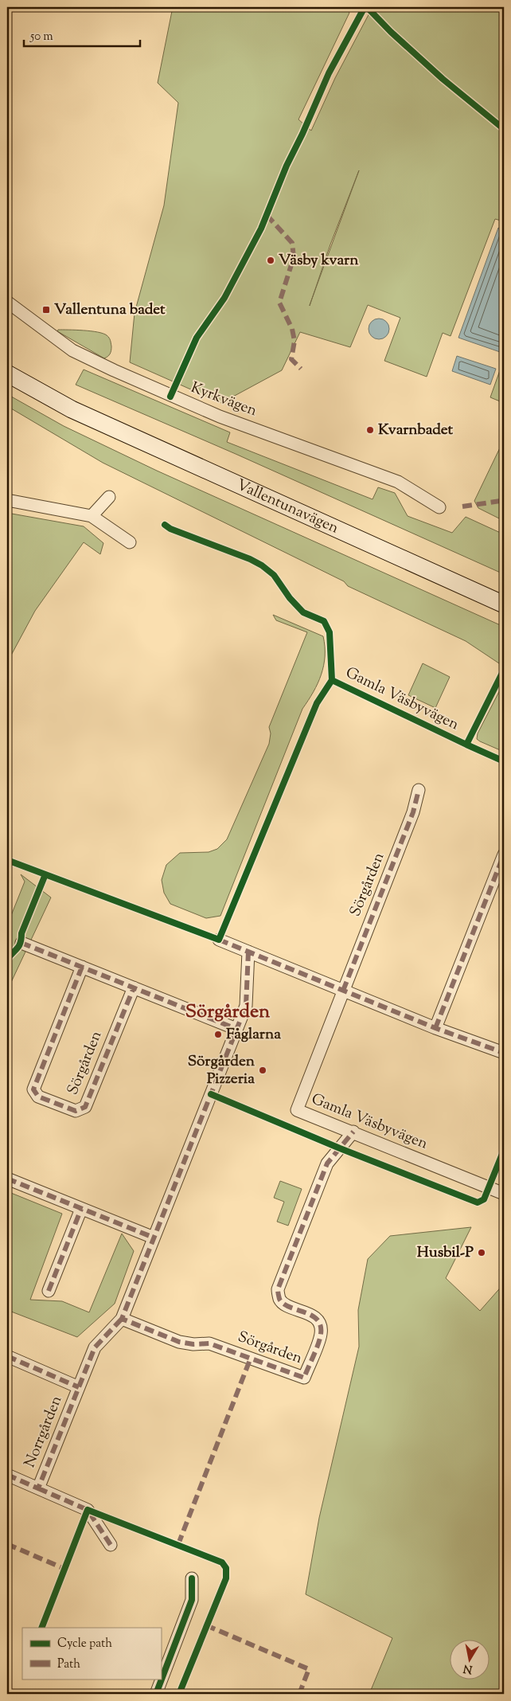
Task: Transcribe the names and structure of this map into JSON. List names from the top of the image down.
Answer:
{
  "streets": {
    "main road": ["Vallentunavägen"],
    "street": [
      "Kyrkvägen",
      "Gamla Väsbyvägen",
      "Sörgården",
      "Norrgården"
    ]
  },
  "crossings": [
    ["Gamla Väsbyvägen", "Sörgården"],
    ["Sörgården", "Norrgården"]
  ],
  "districts": ["Sörgården"],
  "places": {
    "other": [
      "Väsby kvarn",
      "Kvarnbadet",
      "Fåglarna",
      "Sörgården Pizzeria",
      "Husbil-P"
    ],
    "transit": ["Vallentuna badet"]
  },
  "legend": ["Cycle path", "Path"],
  "scale_bar": "50 m",
  "north": "bottom"
}
